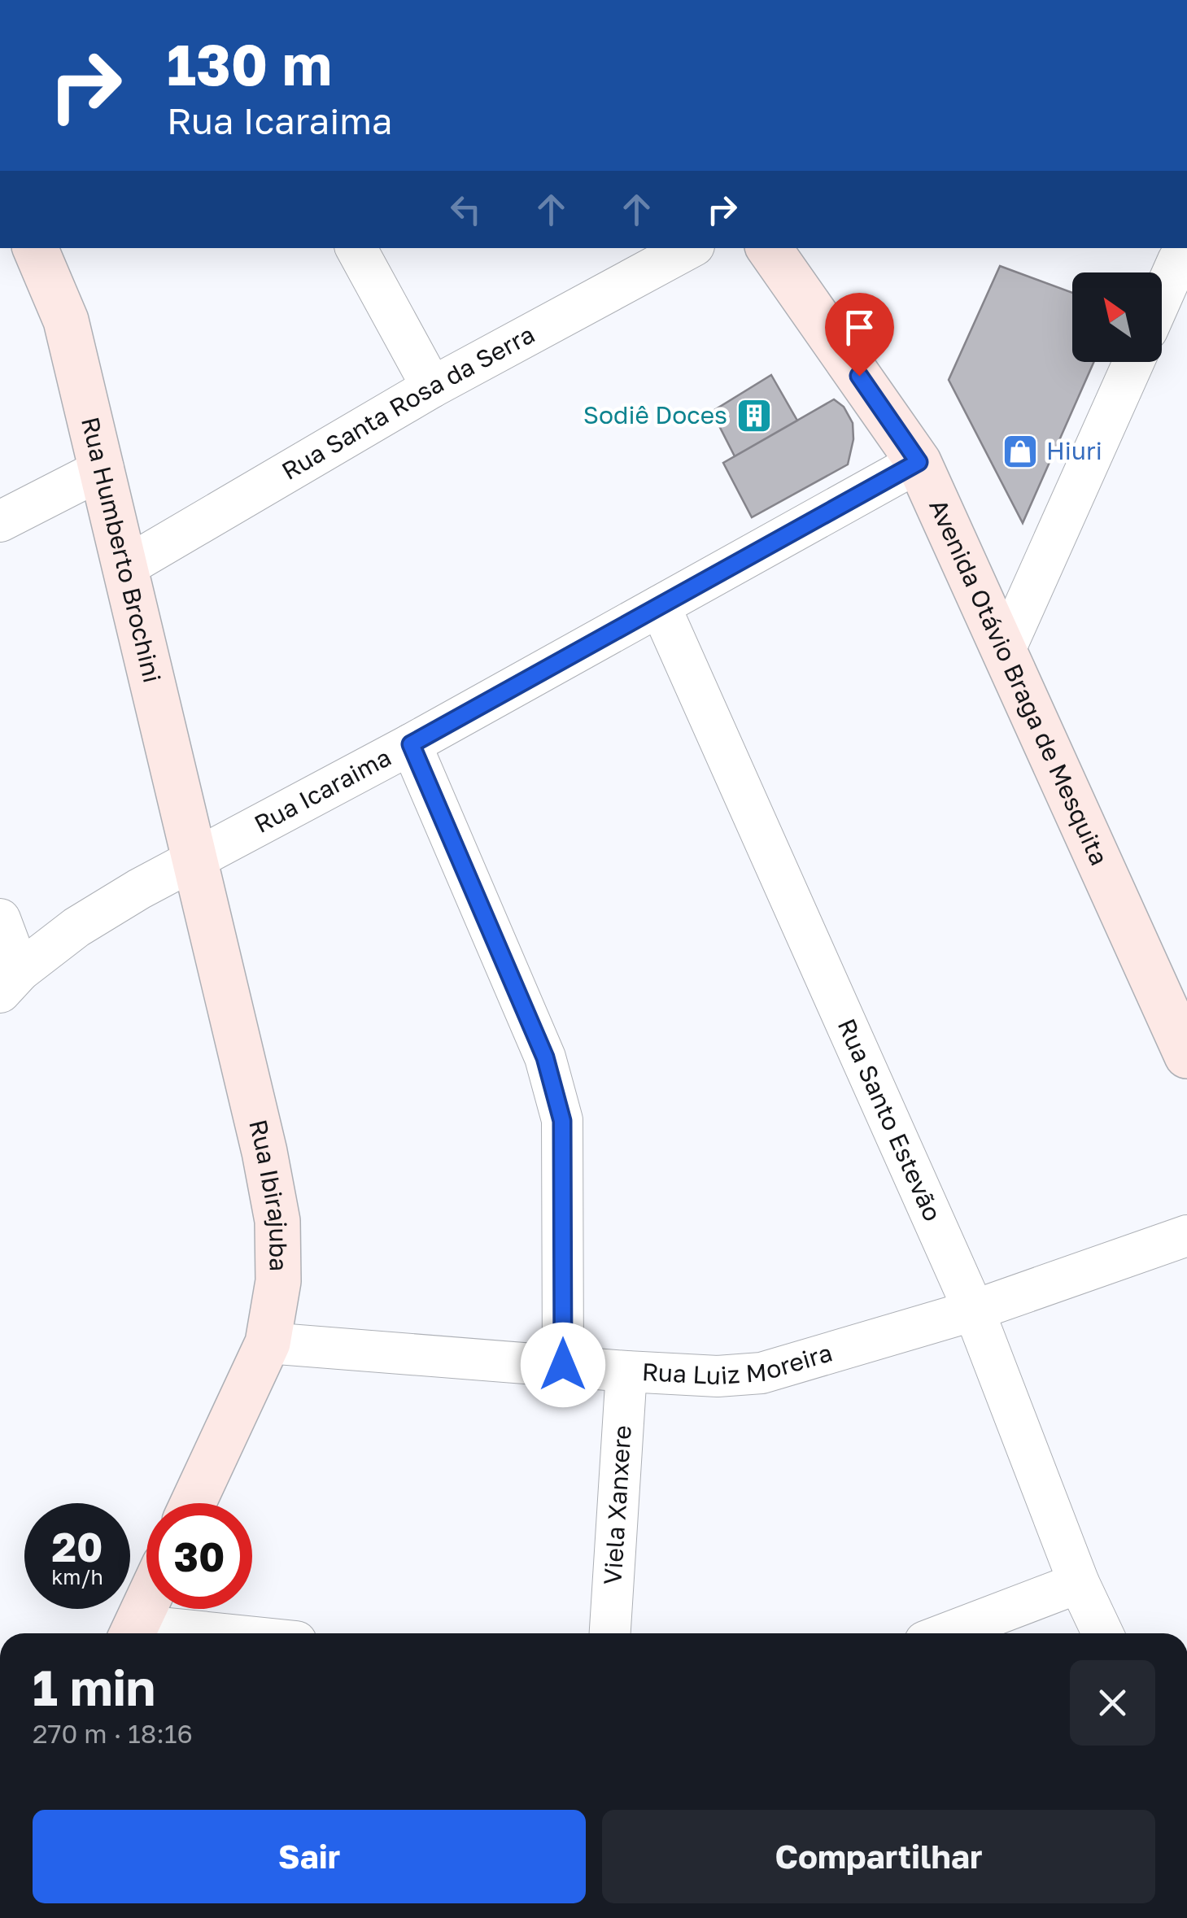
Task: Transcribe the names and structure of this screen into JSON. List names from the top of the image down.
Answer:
{
  "streets": {
    "street": [
      "Rua Santa Rosa da Serra",
      "Rua Humberto Brochini",
      "Avenida Otávio Braga de Mesquita",
      "Rua Icaraima",
      "Rua Santo Estevão",
      "Rua Ibirajuba",
      "Rua Luiz Moreira",
      "Viela Xanxere"
    ]
  },
  "crossings": [
    ["Rua Santa Rosa da Serra", "Rua Humberto Brochini"],
    ["Rua Humberto Brochini", "Rua Icaraima"],
    ["Rua Humberto Brochini", "Rua Ibirajuba"],
    ["Avenida Otávio Braga de Mesquita", "Rua Icaraima"],
    ["Rua Icaraima", "Rua Santo Estevão"],
    ["Rua Icaraima", "Rua Ibirajuba"],
    ["Rua Santo Estevão", "Rua Luiz Moreira"],
    ["Rua Ibirajuba", "Rua Luiz Moreira"],
    ["Rua Luiz Moreira", "Viela Xanxere"]
  ],
  "places": {
    "building": ["Sodiê Doces"],
    "shop": ["Hiuri"]
  },
  "north": "top left",
  "page": {
    "turn": ["130 m", "Rua Icaraima"],
    "speed": "20 km/h",
    "limit": "30",
    "heading": ["1 min", "270 m · 18:16"],
    "buttons": ["Sair", "Compartilhar"]
  }
}
